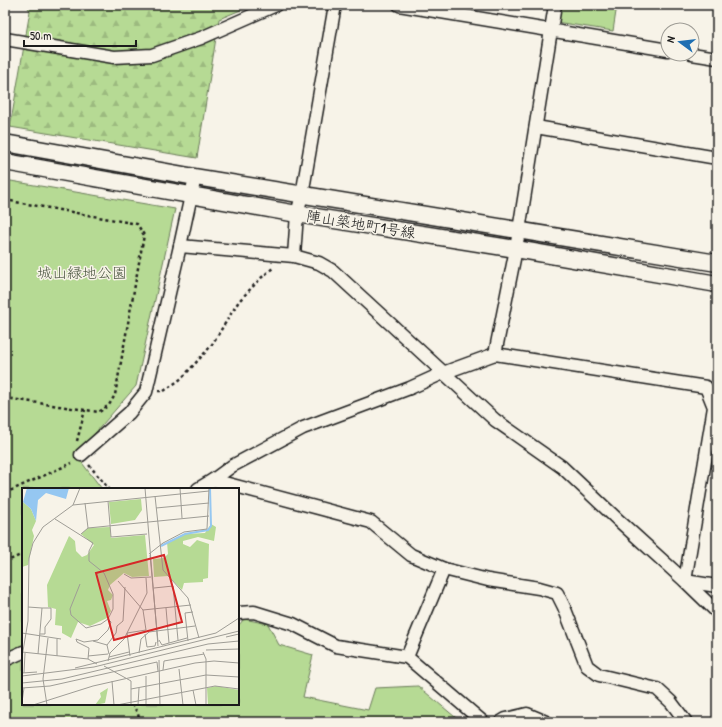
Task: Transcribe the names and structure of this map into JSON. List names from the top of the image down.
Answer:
{
  "streets": {
    "street": ["陣山築地町1号線"]
  },
  "parks": ["城山緑地公園"],
  "scale_bar": "50 m",
  "north": "left"
}
